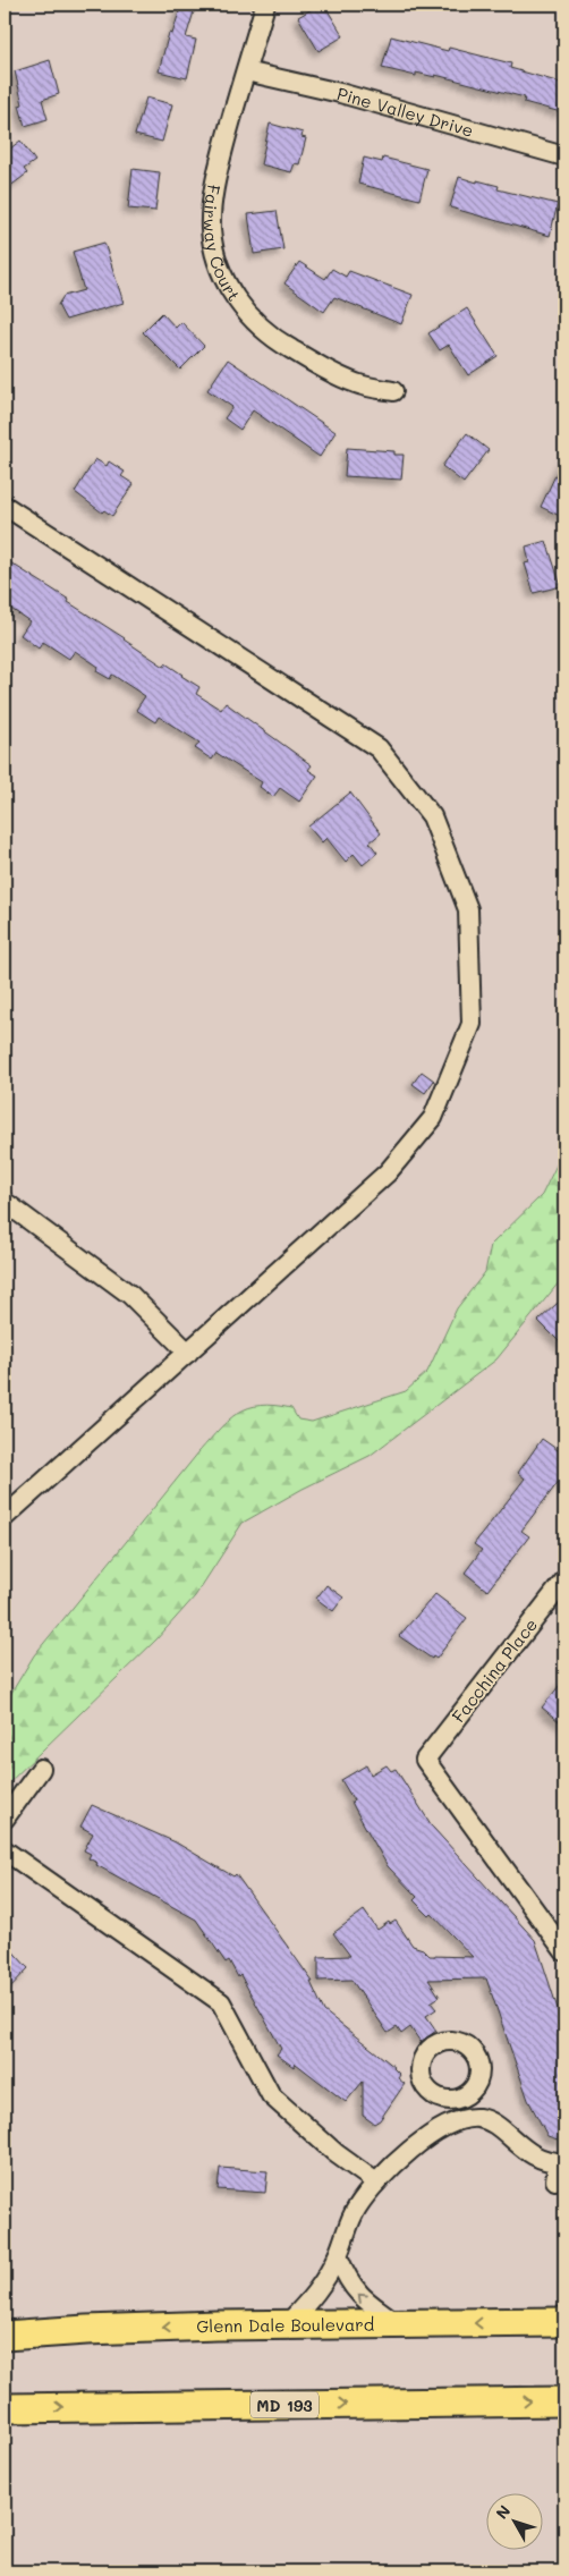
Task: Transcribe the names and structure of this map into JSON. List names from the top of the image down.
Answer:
{
  "streets": {
    "main road": ["Glenn Dale Boulevard", "MD 193"],
    "street": ["Pine Valley Drive", "Fairway Court", "Facchina Place"]
  },
  "crossings": [
    ["Pine Valley Drive", "Fairway Court"]
  ],
  "north": "top left"
}
